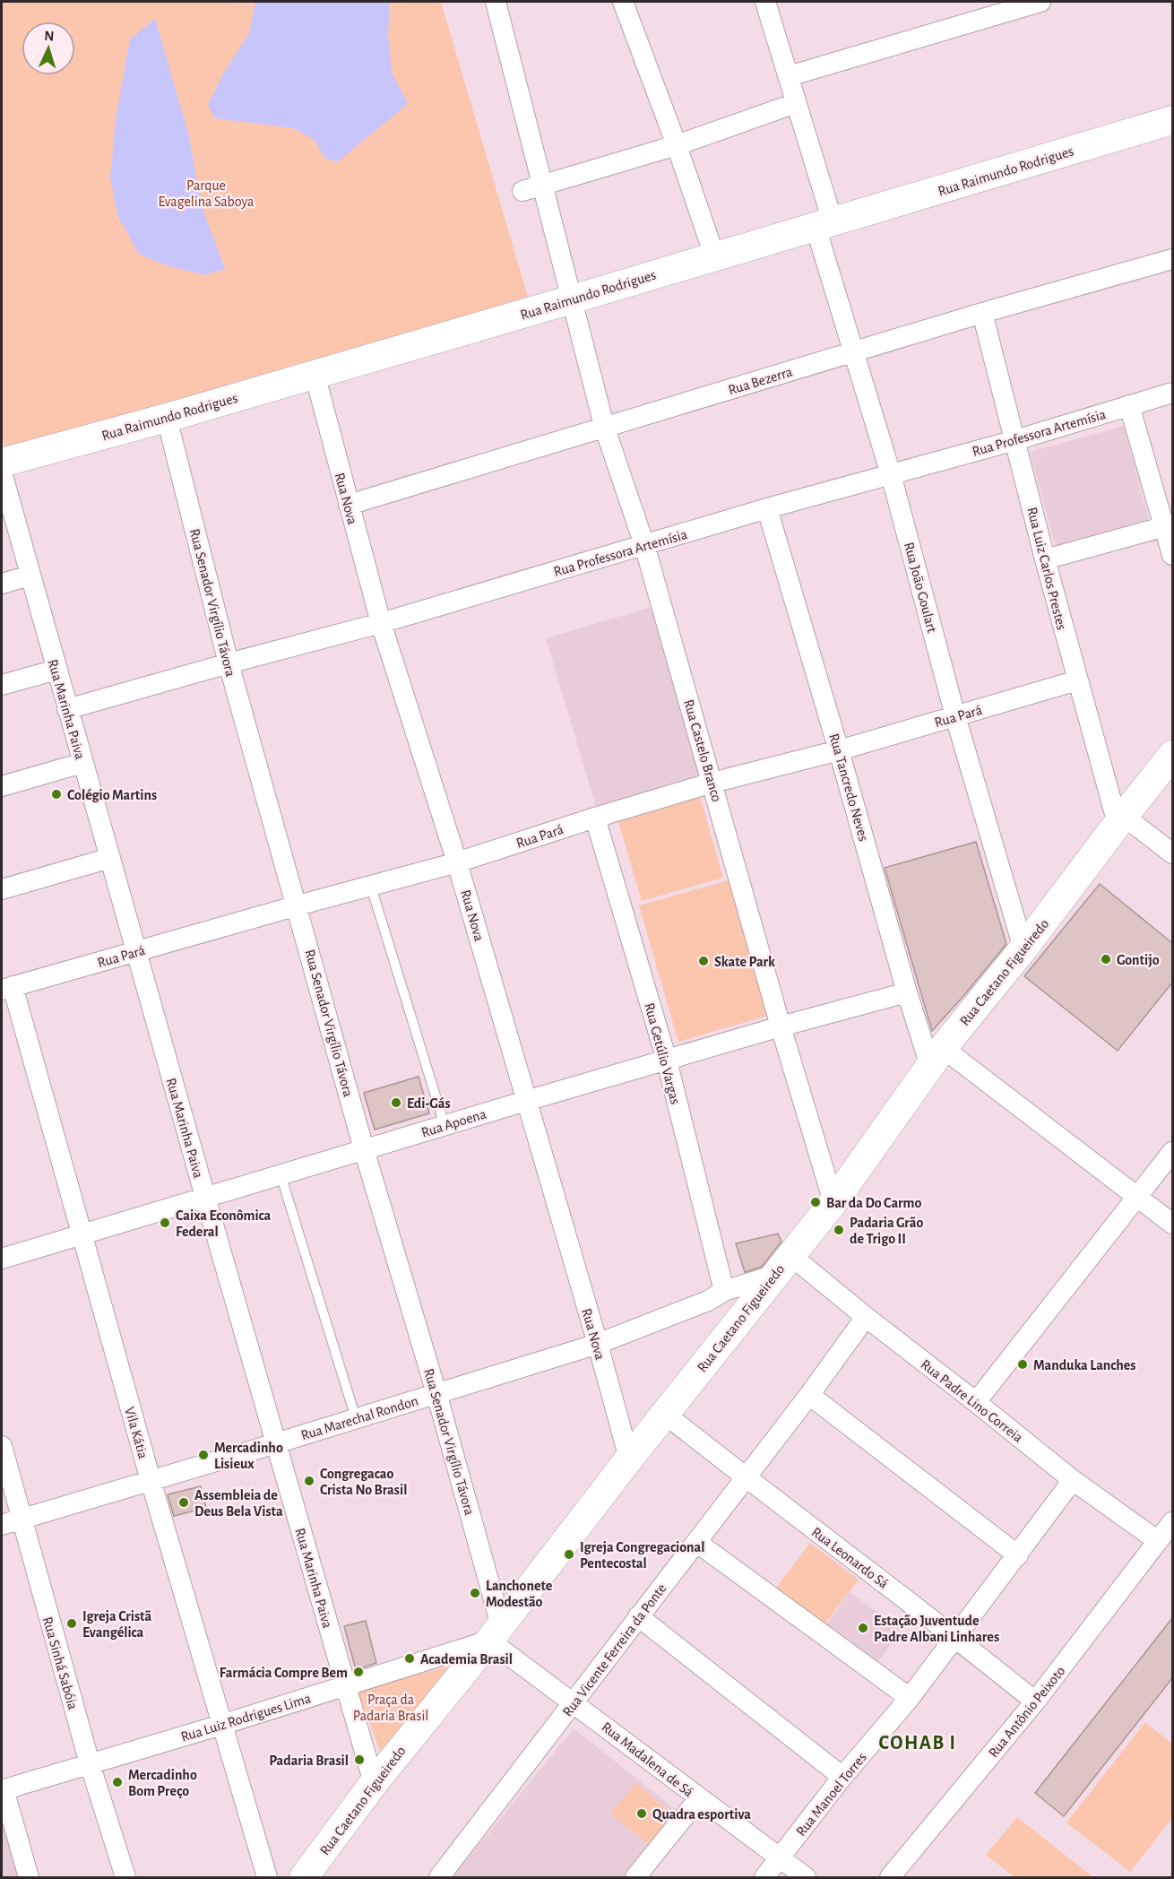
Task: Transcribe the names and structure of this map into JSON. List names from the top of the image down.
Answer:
{
  "streets": {
    "main road": ["Rua Raimundo Rodrigues", "Rua Caetano Figueiredo"],
    "street": [
      "Rua Bezerra",
      "Rua Professora Artemísia",
      "Rua Nova",
      "Rua Luiz Carlos Prestes",
      "Rua João Goulart",
      "Rua Senador Virgílio Távora",
      "Rua Marinha Paiva",
      "Rua Pará",
      "Rua Castelo Branco",
      "Rua Tancredo Neves",
      "Rua Getúlio Vargas",
      "Rua Apoena",
      "Rua Padre Lino Correia",
      "Rua Marechal Rondon",
      "Vila Kátia",
      "Rua Leonardo Sá",
      "Rua Vicente Ferreira da Ponte",
      "Rua Sinhá Sabóia",
      "Rua Antônio Peixoto",
      "Rua Luiz Rodrigues Lima",
      "Rua Madalena de Sá",
      "Rua Manoel Torres"
    ]
  },
  "crossings": [
    ["Rua Raimundo Rodrigues", "Rua Nova"],
    ["Rua Raimundo Rodrigues", "Rua João Goulart"],
    ["Rua Raimundo Rodrigues", "Rua Senador Virgílio Távora"],
    ["Rua Raimundo Rodrigues", "Rua Castelo Branco"],
    ["Rua Bezerra", "Rua Nova"],
    ["Rua Bezerra", "Rua Luiz Carlos Prestes"],
    ["Rua Bezerra", "Rua João Goulart"],
    ["Rua Bezerra", "Rua Castelo Branco"],
    ["Rua Professora Artemísia", "Rua Nova"],
    ["Rua Professora Artemísia", "Rua Luiz Carlos Prestes"],
    ["Rua Professora Artemísia", "Rua João Goulart"],
    ["Rua Professora Artemísia", "Rua Senador Virgílio Távora"],
    ["Rua Professora Artemísia", "Rua Marinha Paiva"],
    ["Rua Professora Artemísia", "Rua Castelo Branco"],
    ["Rua Professora Artemísia", "Rua Tancredo Neves"],
    ["Rua Nova", "Rua Pará"],
    ["Rua Nova", "Rua Caetano Figueiredo"],
    ["Rua Nova", "Rua Apoena"],
    ["Rua Nova", "Rua Marechal Rondon"],
    ["Rua Luiz Carlos Prestes", "Rua Pará"],
    ["Rua Luiz Carlos Prestes", "Rua Caetano Figueiredo"],
    ["Rua João Goulart", "Rua Pará"],
    ["Rua João Goulart", "Rua Caetano Figueiredo"],
    ["Rua Senador Virgílio Távora", "Rua Pará"],
    ["Rua Senador Virgílio Távora", "Rua Caetano Figueiredo"],
    ["Rua Senador Virgílio Távora", "Rua Apoena"],
    ["Rua Senador Virgílio Távora", "Rua Marechal Rondon"],
    ["Rua Senador Virgílio Távora", "Rua Luiz Rodrigues Lima"],
    ["Rua Senador Virgílio Távora", "Rua Madalena de Sá"],
    ["Rua Marinha Paiva", "Rua Pará"],
    ["Rua Marinha Paiva", "Rua Caetano Figueiredo"],
    ["Rua Marinha Paiva", "Rua Apoena"],
    ["Rua Marinha Paiva", "Rua Marechal Rondon"],
    ["Rua Marinha Paiva", "Rua Luiz Rodrigues Lima"],
    ["Rua Pará", "Rua Castelo Branco"],
    ["Rua Pará", "Rua Tancredo Neves"],
    ["Rua Pará", "Rua Getúlio Vargas"],
    ["Rua Pará", "Vila Kátia"],
    ["Rua Castelo Branco", "Rua Caetano Figueiredo"],
    ["Rua Castelo Branco", "Rua Apoena"],
    ["Rua Tancredo Neves", "Rua Caetano Figueiredo"],
    ["Rua Tancredo Neves", "Rua Apoena"],
    ["Rua Caetano Figueiredo", "Rua Padre Lino Correia"],
    ["Rua Caetano Figueiredo", "Rua Marechal Rondon"],
    ["Rua Caetano Figueiredo", "Rua Leonardo Sá"],
    ["Rua Caetano Figueiredo", "Rua Luiz Rodrigues Lima"],
    ["Rua Caetano Figueiredo", "Rua Madalena de Sá"],
    ["Rua Getúlio Vargas", "Rua Apoena"],
    ["Rua Getúlio Vargas", "Rua Marechal Rondon"],
    ["Rua Apoena", "Vila Kátia"],
    ["Rua Padre Lino Correia", "Rua Marechal Rondon"],
    ["Rua Padre Lino Correia", "Rua Vicente Ferreira da Ponte"],
    ["Rua Padre Lino Correia", "Rua Antônio Peixoto"],
    ["Rua Padre Lino Correia", "Rua Manoel Torres"],
    ["Rua Marechal Rondon", "Vila Kátia"],
    ["Rua Marechal Rondon", "Rua Sinhá Sabóia"],
    ["Vila Kátia", "Rua Luiz Rodrigues Lima"],
    ["Rua Leonardo Sá", "Rua Vicente Ferreira da Ponte"],
    ["Rua Leonardo Sá", "Rua Antônio Peixoto"],
    ["Rua Leonardo Sá", "Rua Manoel Torres"],
    ["Rua Vicente Ferreira da Ponte", "Rua Madalena de Sá"],
    ["Rua Sinhá Sabóia", "Rua Luiz Rodrigues Lima"],
    ["Rua Luiz Rodrigues Lima", "Rua Madalena de Sá"],
    ["Rua Madalena de Sá", "Rua Manoel Torres"]
  ],
  "districts": ["COHAB I"],
  "parks": ["Parque Evagelina Saboya", "Praça da Padaria Brasil"],
  "places": [
    "Colégio Martins",
    "Gontijo",
    "Skate Park",
    "Edi-Gás",
    "Bar da Do Carmo",
    "Caixa Econômica Federal",
    "Padaria Grão de Trigo II",
    "Manduka Lanches",
    "Mercadinho Lisieux",
    "Congregacao Crista No Brasil",
    "Assembleia de Deus Bela Vista",
    "Igreja Congregacional Pentecostal",
    "Lanchonete Modestão",
    "Igreja Cristã Evangélica",
    "Estação Juventude Padre Albani Linhares",
    "Academia Brasil",
    "Farmácia Compre Bem",
    "Padaria Brasil",
    "Mercadinho Bom Preço",
    "Quadra esportiva"
  ],
  "north": "top"
}
